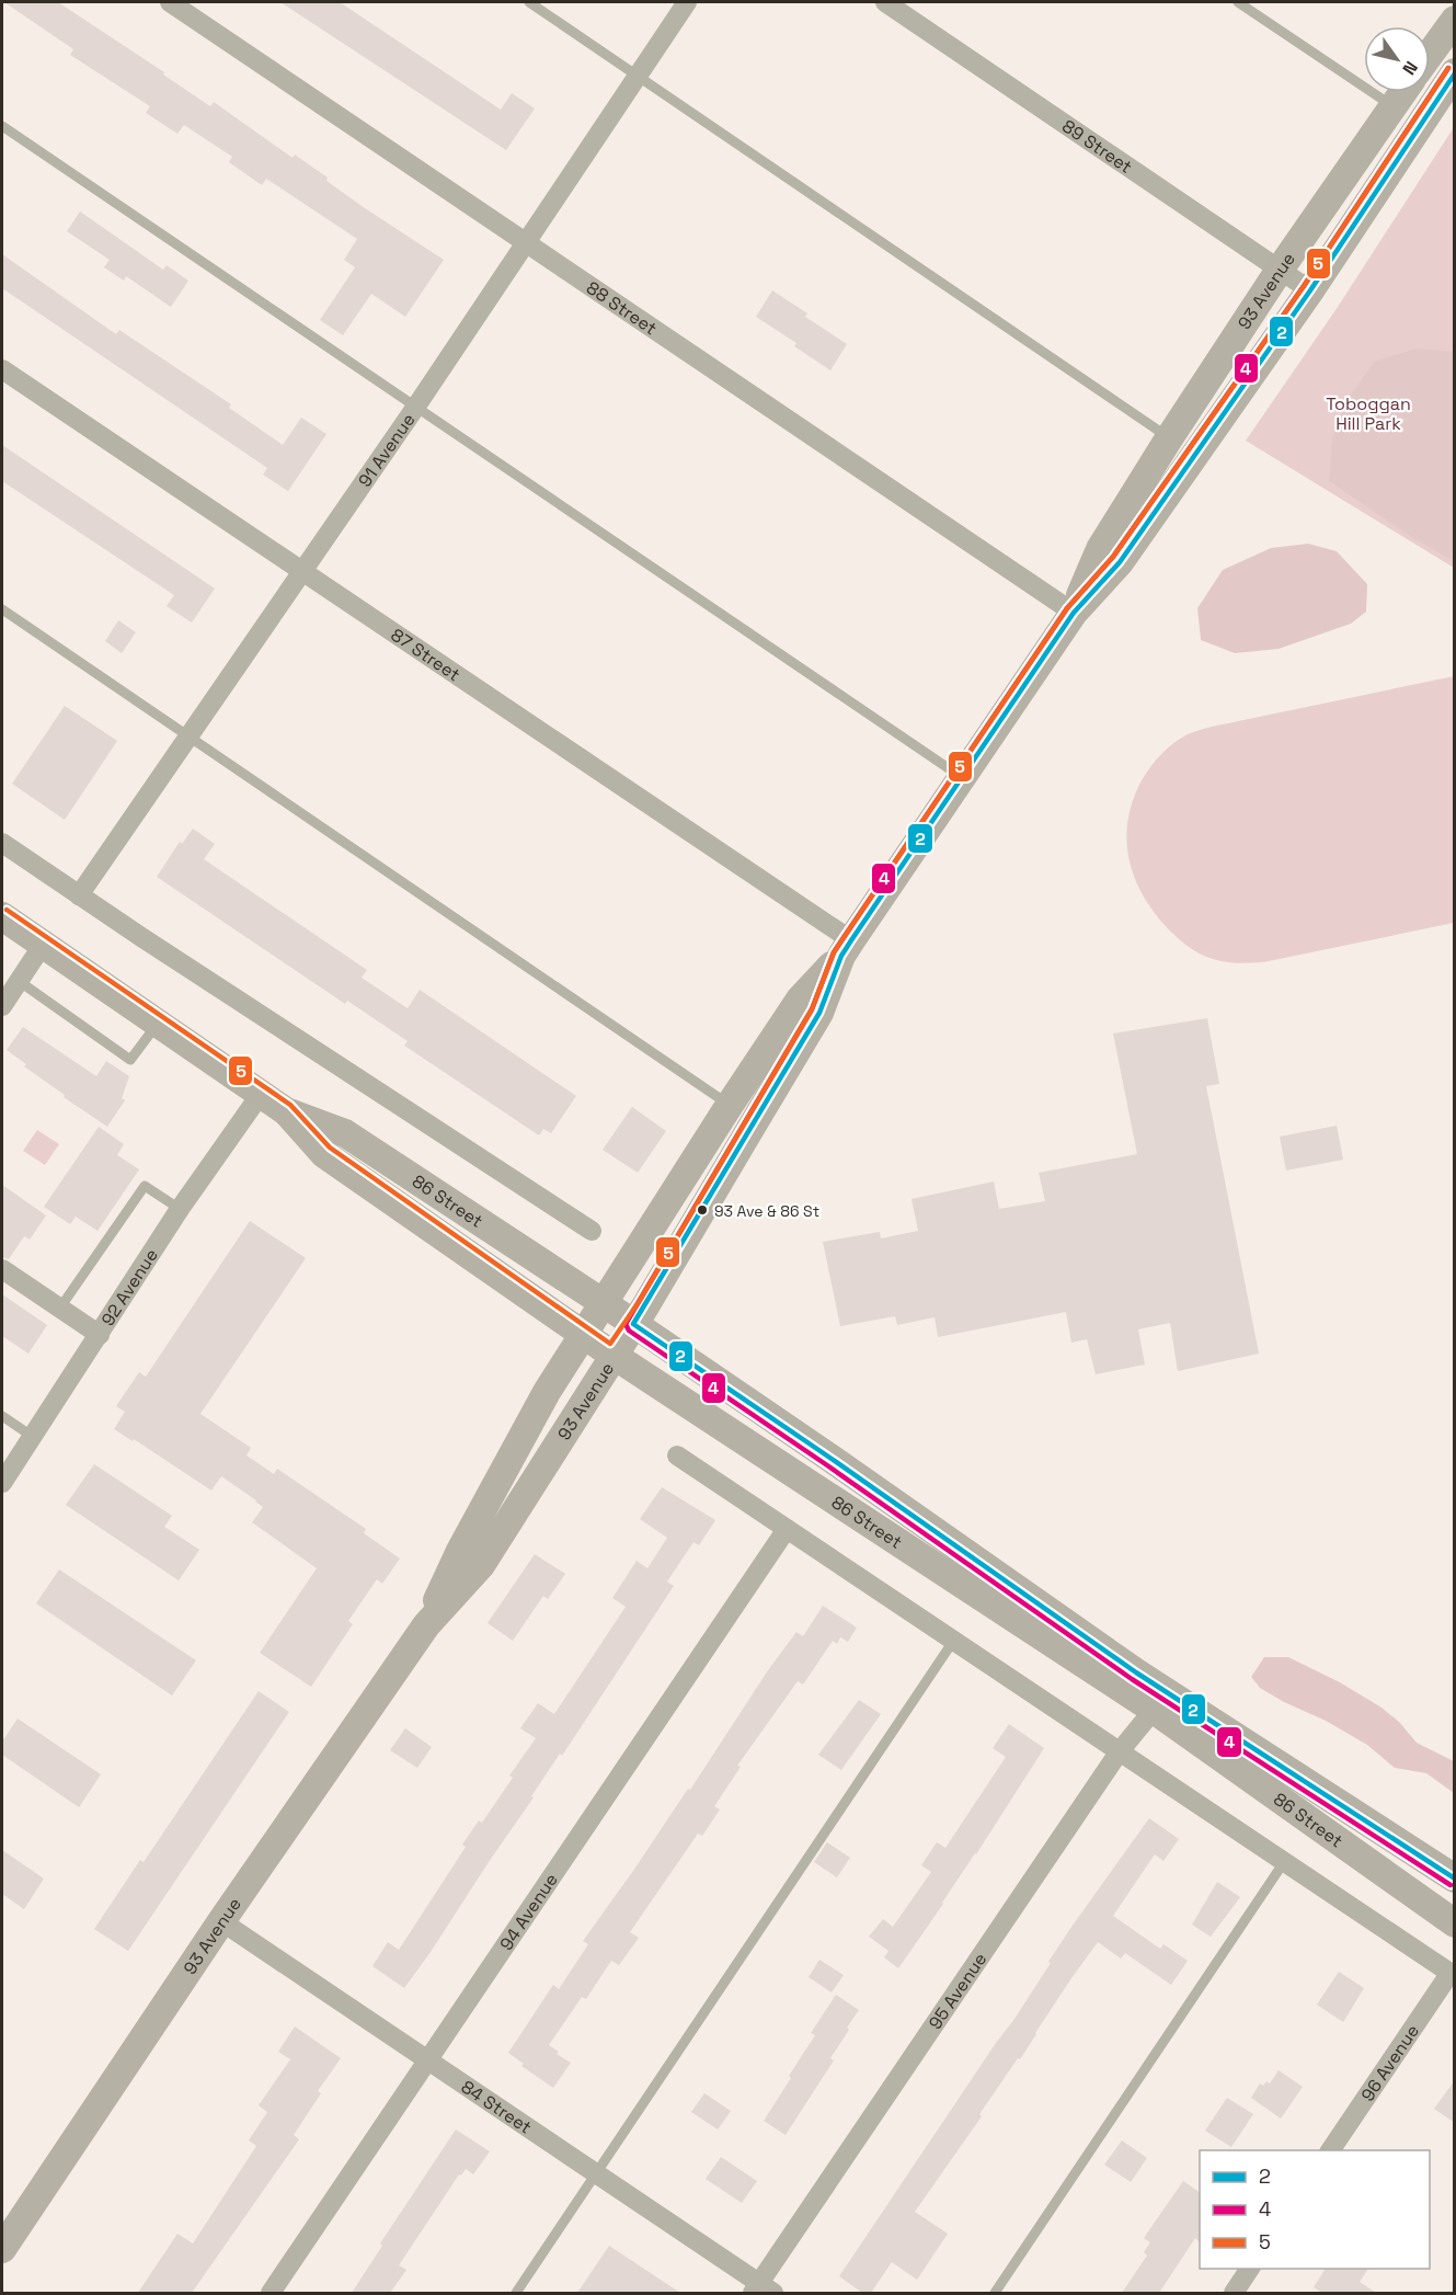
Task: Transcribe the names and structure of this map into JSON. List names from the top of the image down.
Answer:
{
  "streets": {
    "main road": ["93 Avenue", "86 Street"],
    "street": [
      "89 Street",
      "88 Street",
      "91 Avenue",
      "87 Street",
      "92 Avenue",
      "94 Avenue",
      "95 Avenue",
      "96 Avenue",
      "84 Street"
    ]
  },
  "crossings": [
    ["89 Street", "93 Avenue"],
    ["93 Avenue", "88 Street"],
    ["93 Avenue", "87 Street"],
    ["93 Avenue", "86 Street"],
    ["93 Avenue", "84 Street"],
    ["88 Street", "91 Avenue"],
    ["91 Avenue", "87 Street"],
    ["86 Street", "92 Avenue"],
    ["86 Street", "95 Avenue"],
    ["94 Avenue", "84 Street"],
    ["95 Avenue", "84 Street"]
  ],
  "parks": ["Toboggan Hill Park"],
  "places": ["93 Ave & 86 St"],
  "lines": ["transit line 4", "transit line 5", "transit line 2"],
  "legend": ["2", "4", "5"],
  "north": "bottom right"
}
